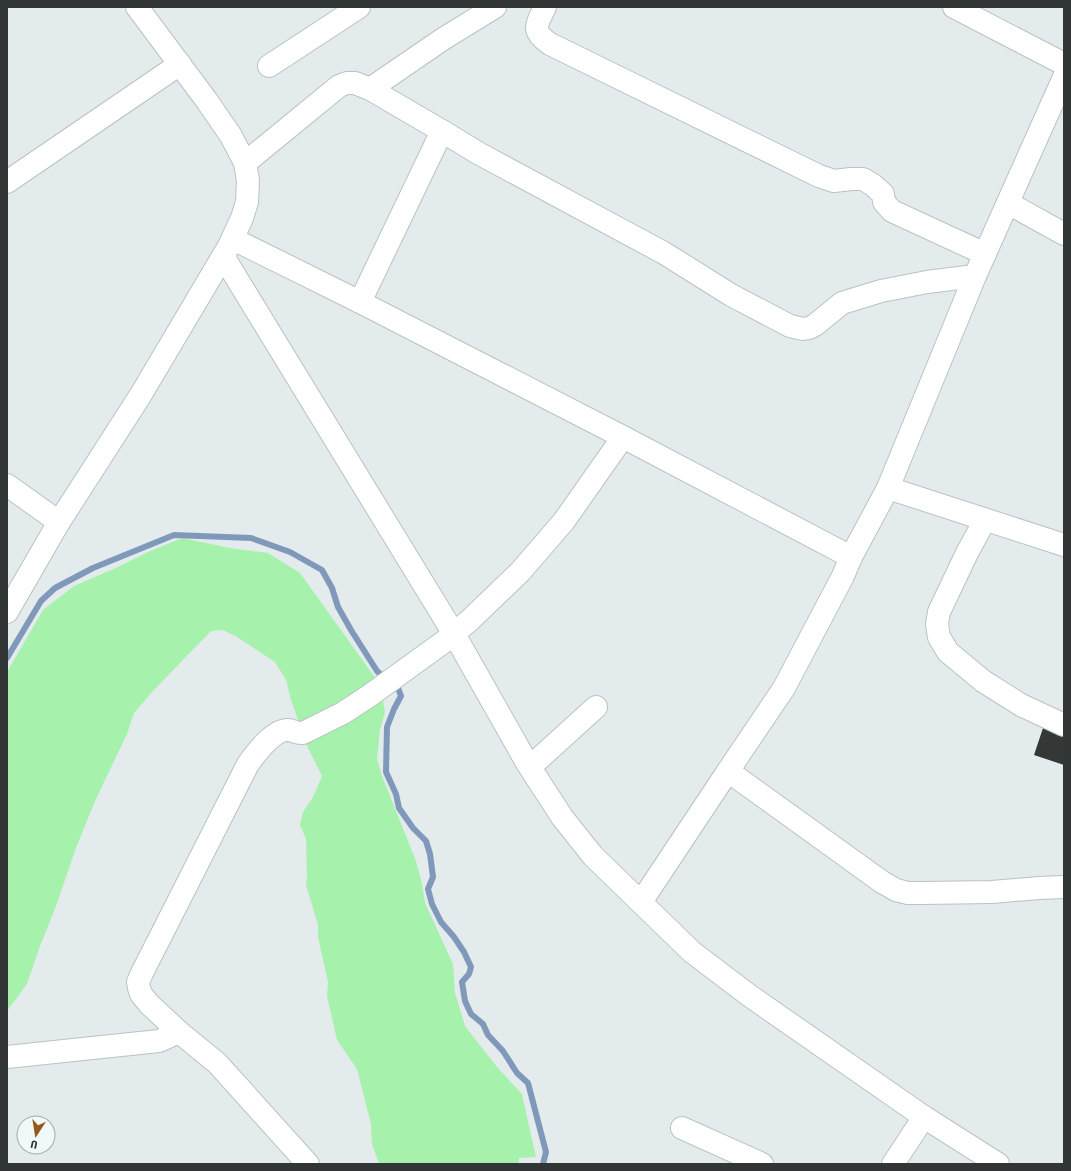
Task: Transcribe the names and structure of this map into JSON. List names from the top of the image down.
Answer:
{
  "north": "bottom"
}
